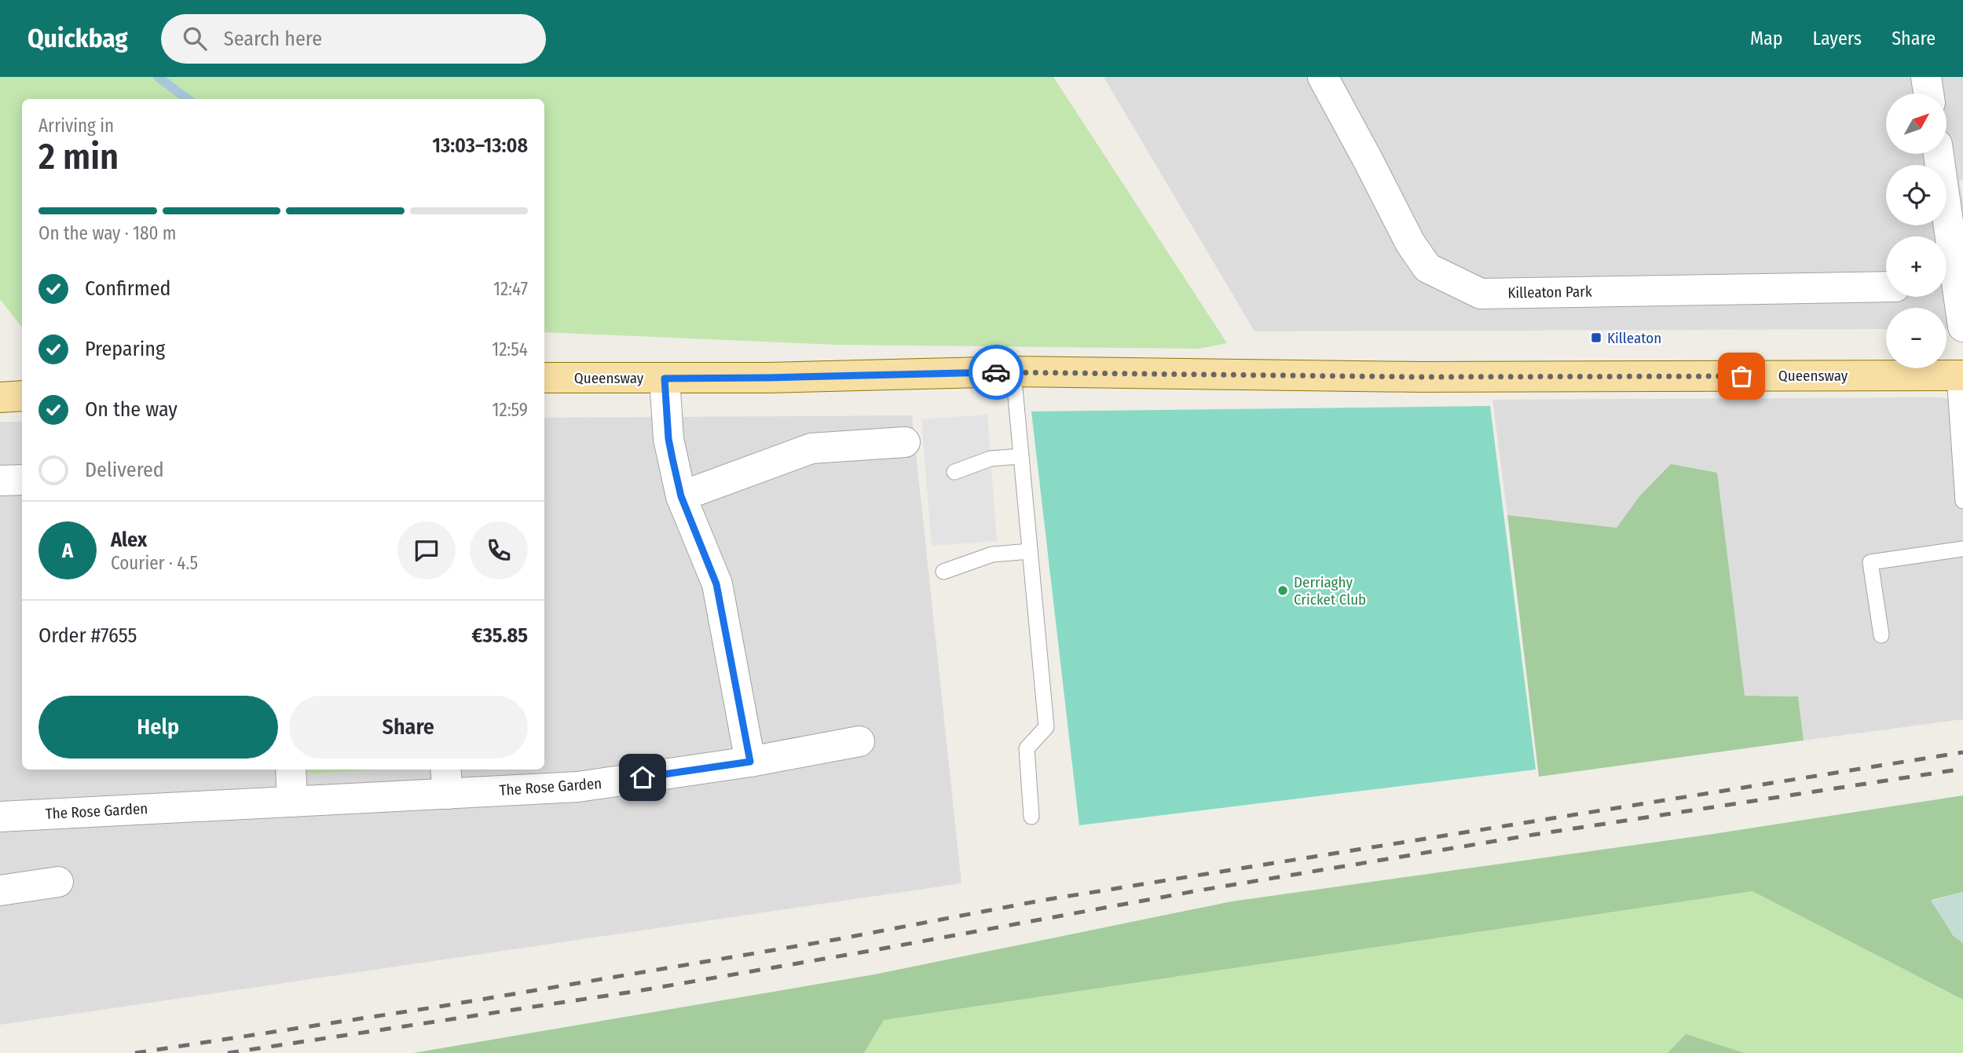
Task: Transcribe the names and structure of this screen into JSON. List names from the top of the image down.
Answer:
{
  "streets": {
    "main road": ["Queensway"],
    "street": ["Killeaton Park", "The Rose Garden"]
  },
  "places": {
    "transit": ["Killeaton"],
    "other": ["Derriaghy Cricket Club"]
  },
  "north": "top right",
  "page": {
    "header": "Quickbag",
    "search": "Search here",
    "nav": ["Map", "Layers", "Share"],
    "map_buttons": ["+", "−"],
    "heading": ["2 min", "Arriving in", "13:03–13:08"],
    "panel": [
      "Alex",
      "Courier · 4.5",
      "Order #7655",
      "€35.85"
    ],
    "bar": "On the way · 180 m",
    "list": [
      ["Confirmed", "12:47"],
      ["Preparing", "12:54"],
      ["On the way", "12:59"],
      "Delivered"
    ],
    "round": "A",
    "buttons": ["Help", "Share"]
  }
}
